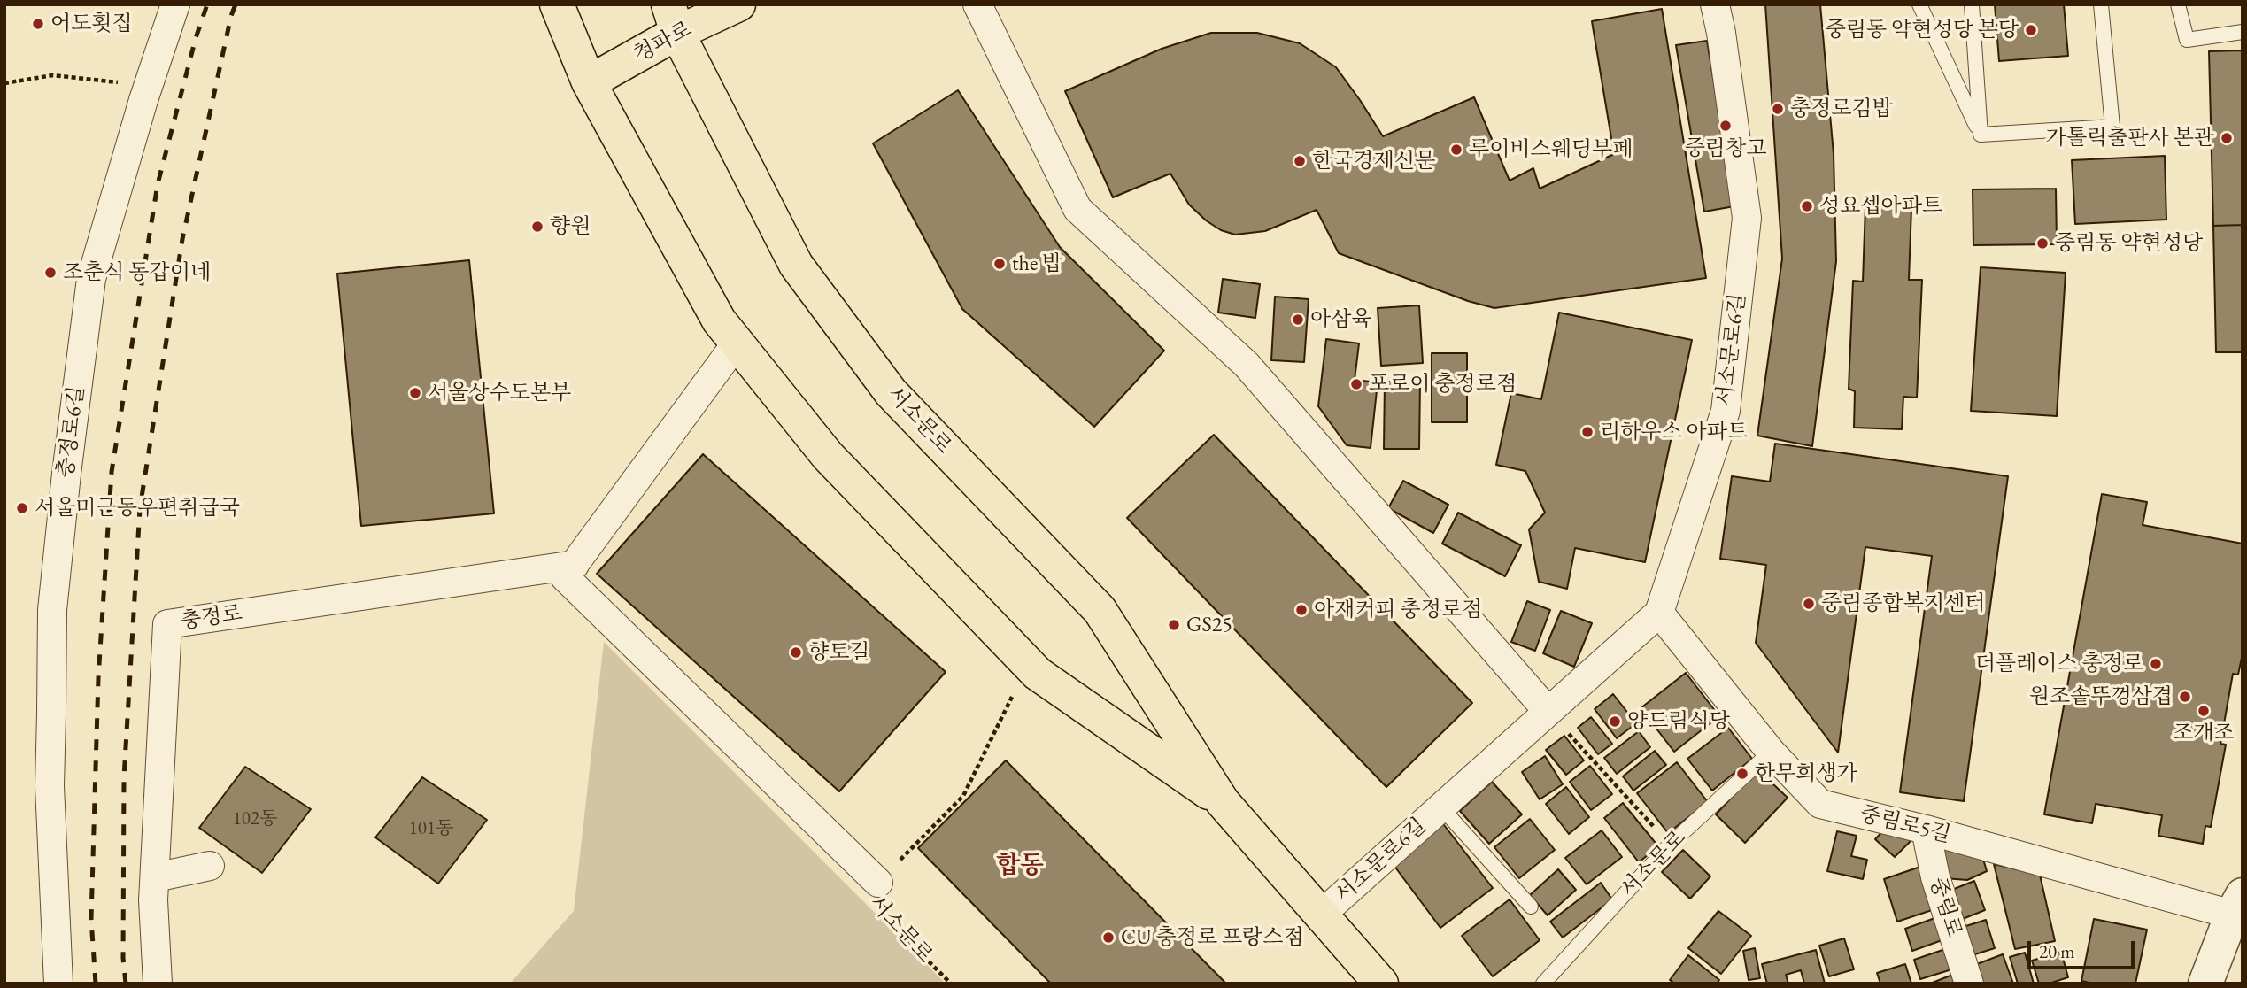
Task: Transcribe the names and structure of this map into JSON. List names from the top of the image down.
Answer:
{
  "streets": {
    "main road": ["청파로", "서소문로"],
    "street": [
      "서소문로6길",
      "충정로6길",
      "충정로",
      "중림로5길",
      "중림로"
    ]
  },
  "crossings": [
    ["청파로", "서소문로"],
    ["서소문로6길", "서소문로"],
    ["서소문로6길", "중림로5길"],
    ["서소문로", "중림로5길"],
    ["중림로5길", "중림로"]
  ],
  "districts": ["합동"],
  "places": [
    "어도횟집",
    "중림동 약현성당 본당",
    "충정로김밥",
    "중림창고",
    "가톨릭출판사 본관",
    "루이비스웨딩부페",
    "한국경제신문",
    "성요셉아파트",
    "향원",
    "중림동 약현성당",
    "the 밥",
    "조춘식 동갑이네",
    "아삼육",
    "포로이 충정로점",
    "서울상수도본부",
    "리하우스 아파트",
    "서울미근동우편취급국",
    "중림종합복지센터",
    "아재커피 충정로점",
    "GS25",
    "향토길",
    "더플레이스 충정로",
    "원조솥뚜껑삼겹",
    "조개조",
    "양드림식당",
    "한무희생가",
    "CU 충정로 프랑스점"
  ],
  "house_numbers": ["102동", "101동"],
  "scale_bar": "20 m"
}
